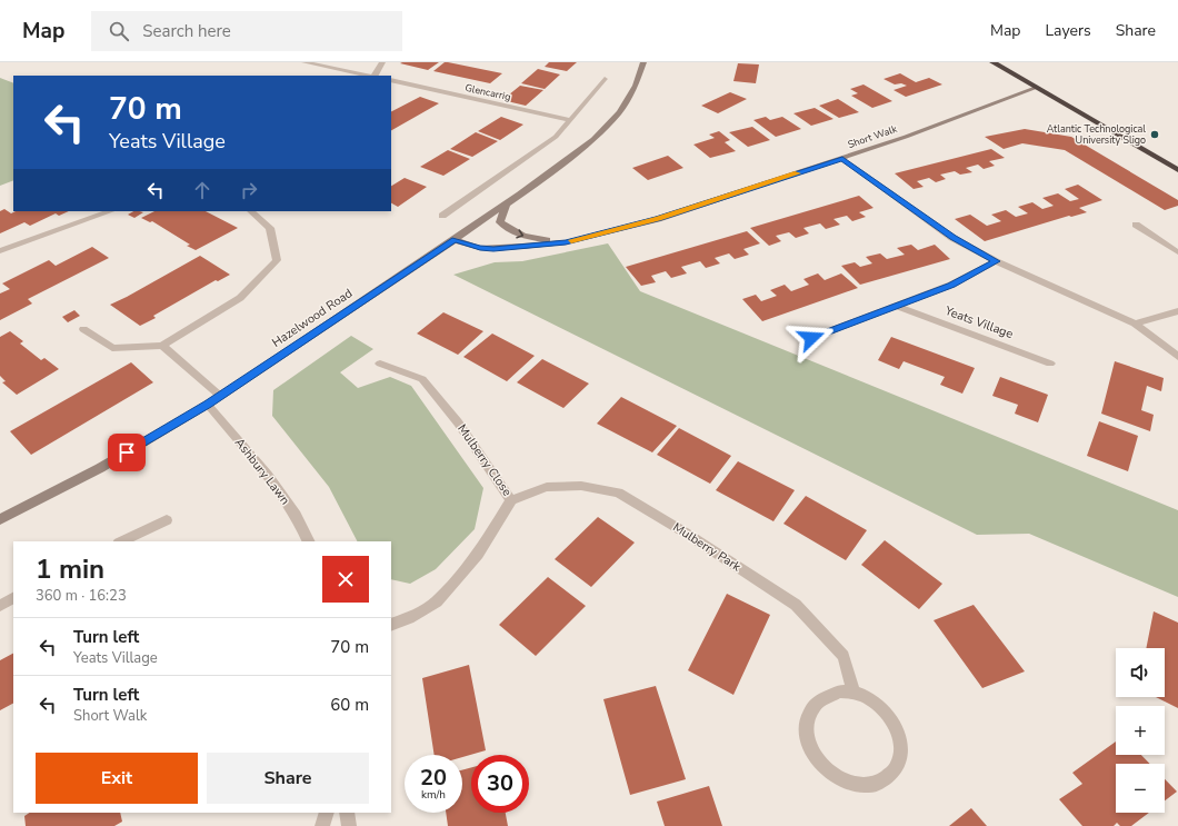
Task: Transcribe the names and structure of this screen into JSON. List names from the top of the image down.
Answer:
{
  "streets": {
    "street": [
      "Glencarrig",
      "Short Walk",
      "Hazelwood Road",
      "Yeats Village",
      "Mulberry Close",
      "Ashbury Lawn",
      "Mulberry Park"
    ]
  },
  "crossings": [
    ["Short Walk", "Hazelwood Road"],
    ["Hazelwood Road", "Ashbury Lawn"],
    ["Mulberry Close", "Mulberry Park"]
  ],
  "places": ["Atlantic Technological University Sligo"],
  "page": {
    "header": "Map",
    "search": "Search here",
    "nav": ["Map", "Layers", "Share"],
    "turn": ["70 m", "Yeats Village"],
    "heading": ["1 min", "360 m · 16:23"],
    "list": [
      {
        "name": "Turn left",
        "note": "Yeats Village",
        "value": "70 m"
      },
      {
        "name": "Turn left",
        "note": "Short Walk",
        "value": "60 m"
      }
    ],
    "map_buttons": ["+", "−"],
    "buttons": ["Exit", "Share"],
    "speed": "20 km/h",
    "limit": "30"
  }
}
